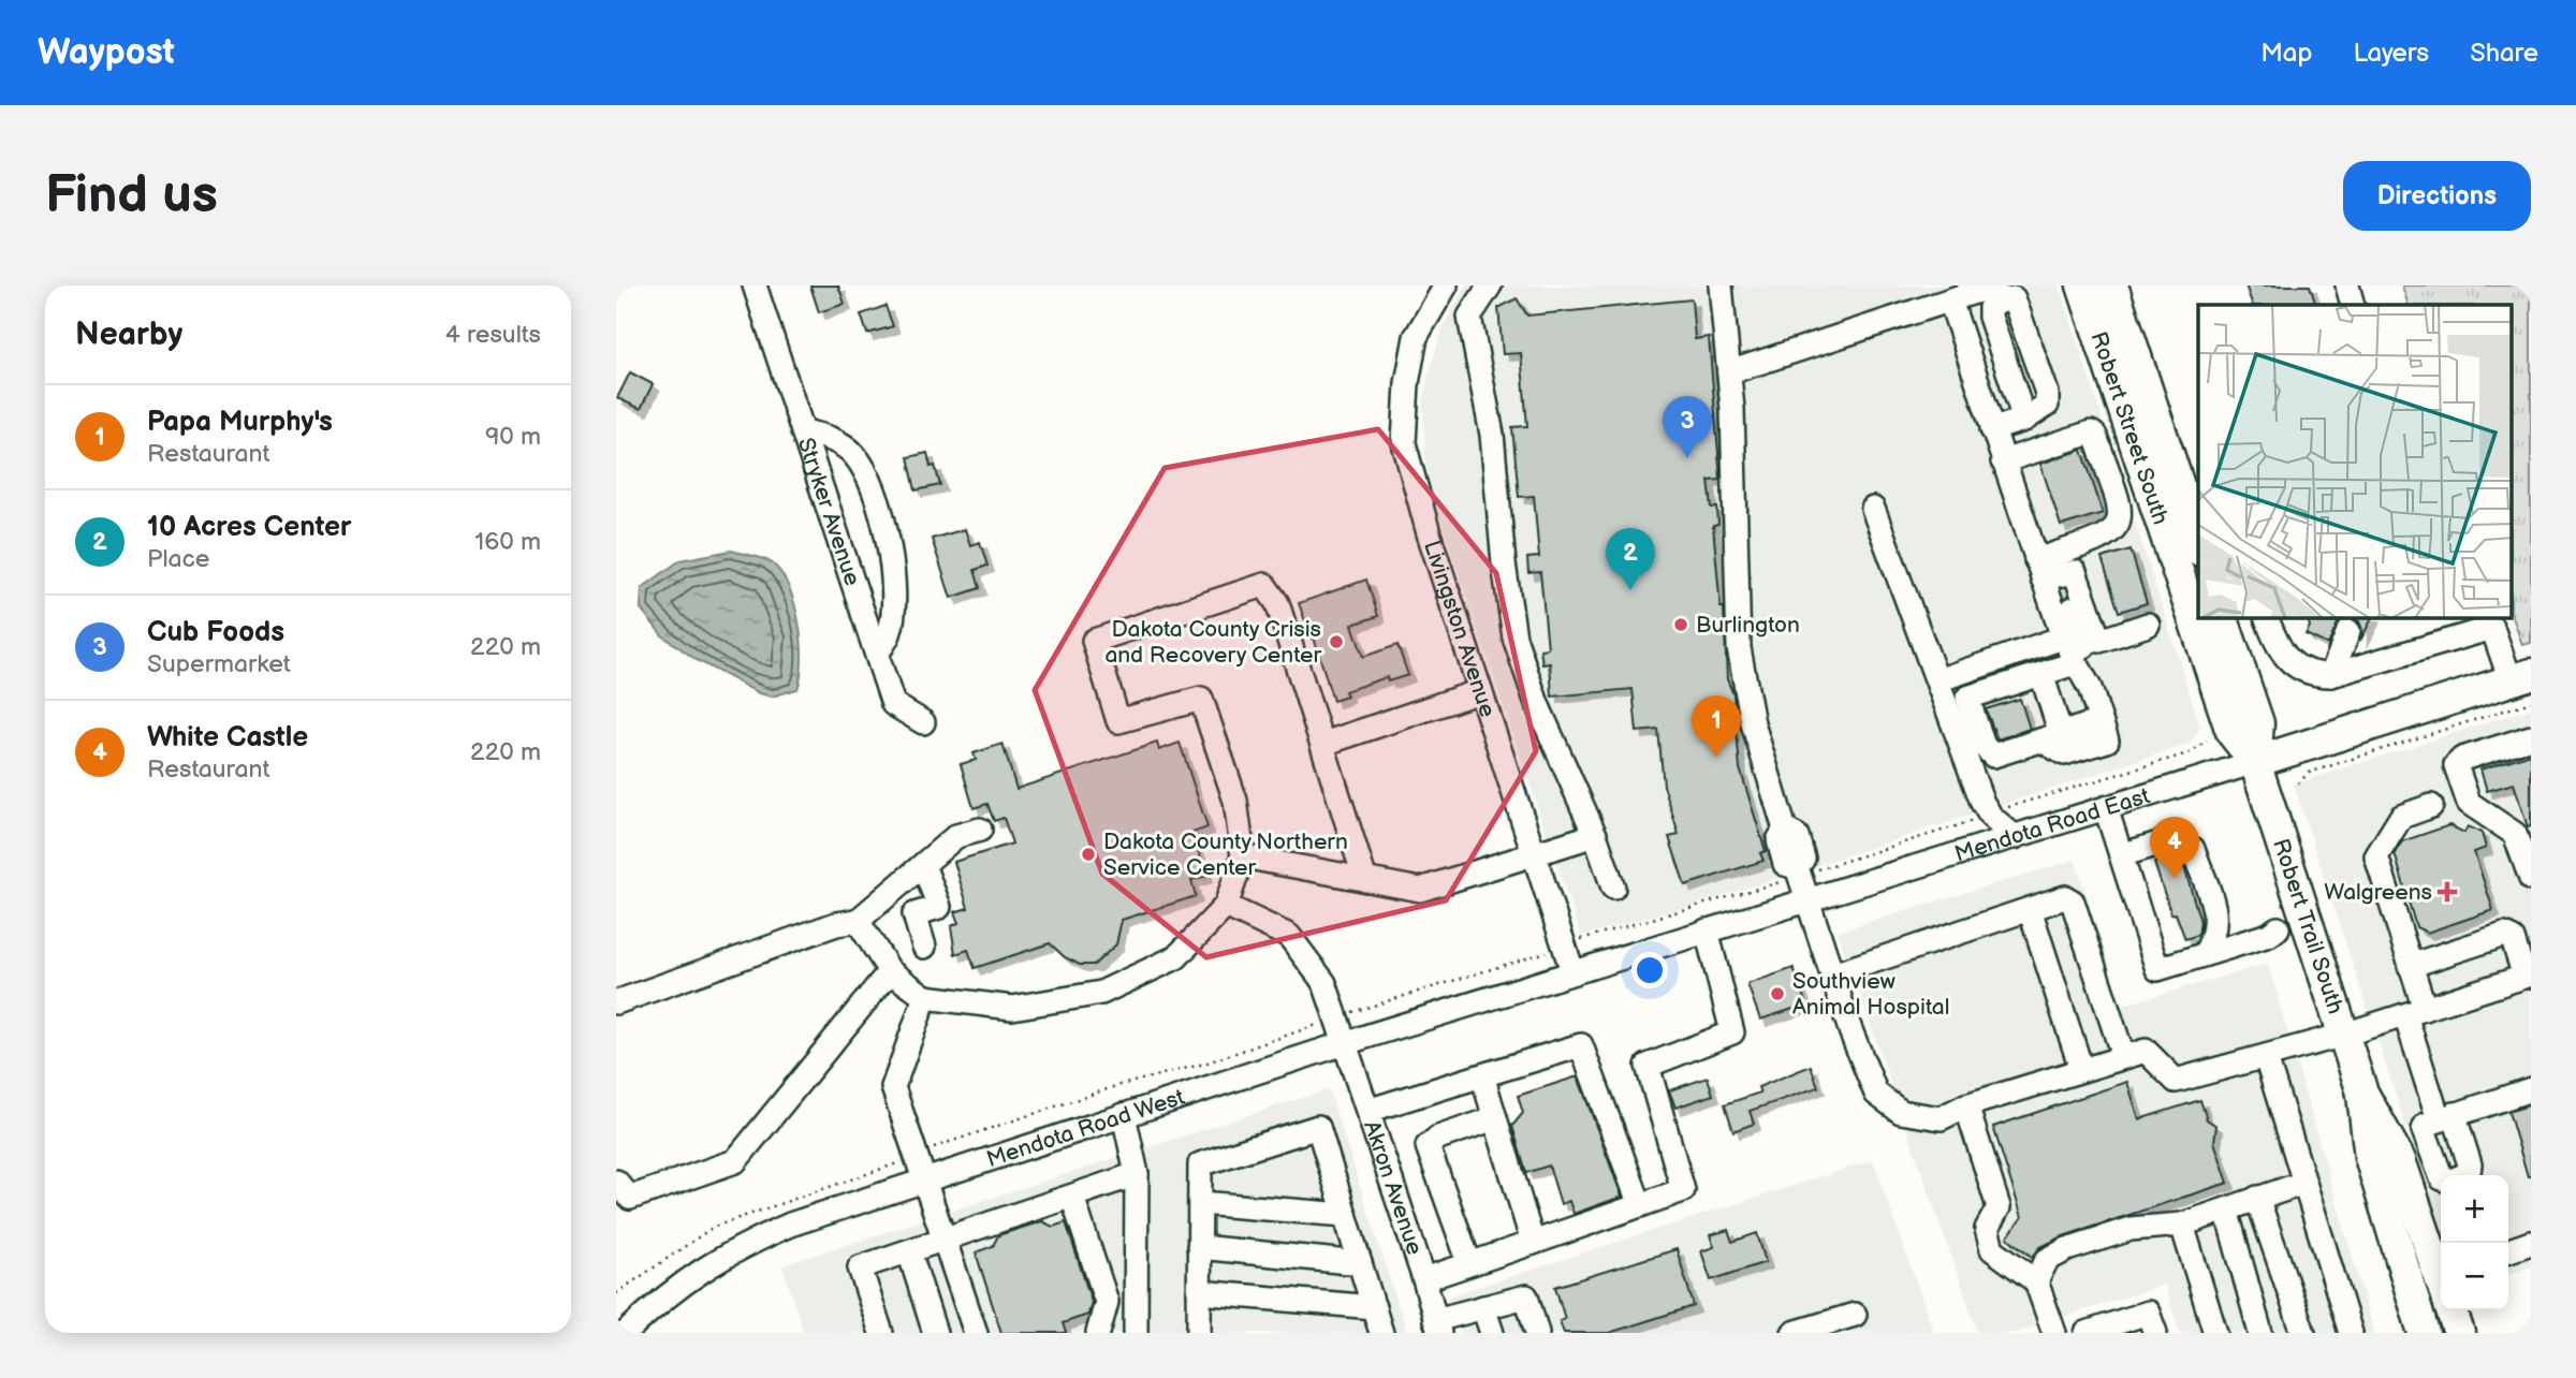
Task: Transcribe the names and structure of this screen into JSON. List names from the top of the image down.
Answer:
{
  "streets": {
    "main road": ["Robert Street South", "Mendota Road East", "Robert Trail South"],
    "street": [
      "Stryker Avenue",
      "Livingston Avenue",
      "Mendota Road West",
      "Akron Avenue"
    ]
  },
  "crossings": [
    ["Robert Street South", "Mendota Road East"],
    ["Robert Street South", "Robert Trail South"],
    ["Livingston Avenue", "Mendota Road East"],
    ["Livingston Avenue", "Mendota Road West"],
    ["Mendota Road East", "Robert Trail South"],
    ["Mendota Road East", "Mendota Road West"],
    ["Mendota Road West", "Akron Avenue"]
  ],
  "places": {
    "other": [
      "Burlington",
      "Dakota County Crisis and Recovery Center",
      "Dakota County Northern Service Center",
      "Southview Animal Hospital"
    ],
    "health": ["Walgreens"]
  },
  "page": {
    "header": "Waypost",
    "nav": ["Map", "Layers", "Share"],
    "buttons": "Directions",
    "title": "Find us",
    "heading": ["Nearby", "4 results"],
    "list": [
      {
        "mark": "1",
        "name": "Papa Murphy's",
        "note": "Restaurant",
        "value": "90 m"
      },
      {
        "mark": "2",
        "name": "10 Acres Center",
        "note": "Place",
        "value": "160 m"
      },
      {
        "mark": "3",
        "name": "Cub Foods",
        "note": "Supermarket",
        "value": "220 m"
      },
      {
        "mark": "4",
        "name": "White Castle",
        "note": "Restaurant",
        "value": "220 m"
      }
    ],
    "pins": [
      "3",
      "2",
      "1",
      "4"
    ],
    "map_buttons": ["+", "−"]
  }
}
